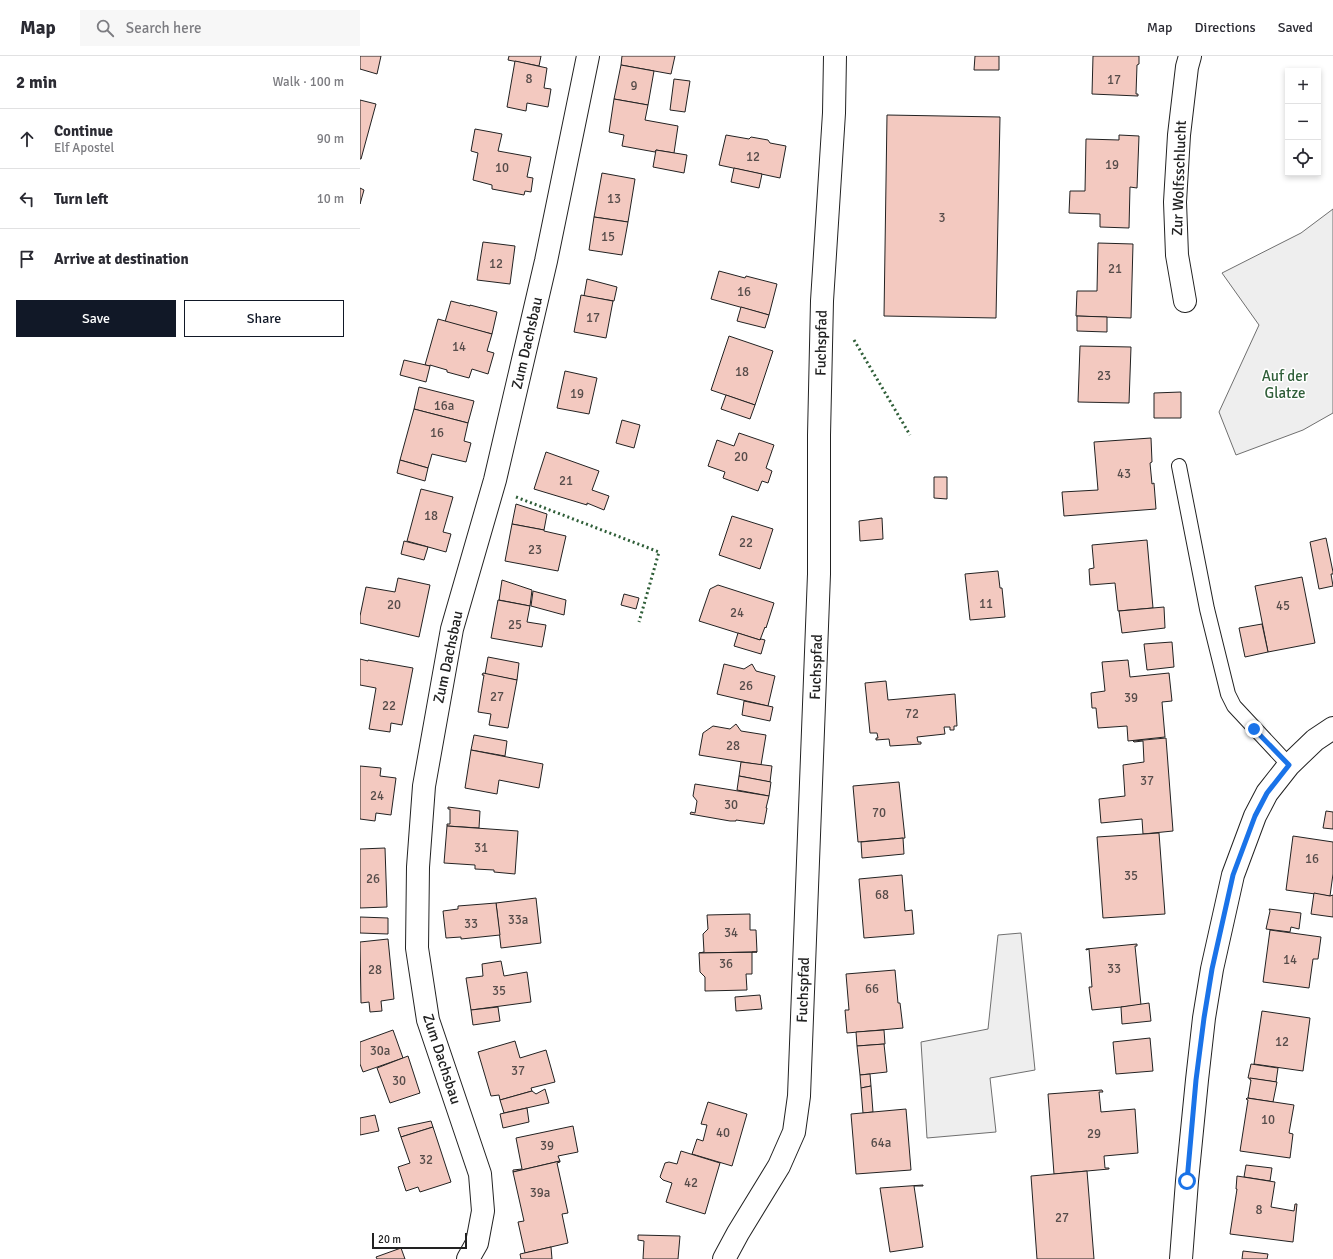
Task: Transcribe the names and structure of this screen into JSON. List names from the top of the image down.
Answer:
{
  "streets": {
    "street": ["Zur Wolfsschlucht", "Zum Dachsbau", "Fuchspfad"]
  },
  "parks": ["Auf der Glatze"],
  "house_numbers": [
    "8",
    "17",
    "9",
    "12",
    "19",
    "10",
    "13",
    "3",
    "15",
    "12",
    "21",
    "16",
    "17",
    "14",
    "18",
    "23",
    "19",
    "16a",
    "16",
    "20",
    "43",
    "21",
    "18",
    "22",
    "23",
    "11",
    "20",
    "45",
    "24",
    "25",
    "26",
    "27",
    "39",
    "22",
    "72",
    "28",
    "37",
    "24",
    "30",
    "70",
    "31",
    "16",
    "35",
    "26",
    "68",
    "33a",
    "33",
    "34",
    "14",
    "36",
    "33",
    "28",
    "66",
    "35",
    "12",
    "30a",
    "37",
    "30",
    "10",
    "40",
    "29",
    "64a",
    "39",
    "32",
    "42",
    "39a",
    "8",
    "27"
  ],
  "scale_bar": "20 m",
  "page": {
    "header": "Map",
    "search": "Search here",
    "nav": ["Map", "Directions", "Saved"],
    "heading": ["2 min", "Walk · 100 m"],
    "map_buttons": ["+", "−"],
    "list": [
      ["Continue", "Elf Apostel", "90 m"],
      ["Turn left", "10 m"],
      "Arrive at destination"
    ],
    "buttons": ["Save", "Share"],
    "scale": "20 m"
  }
}
